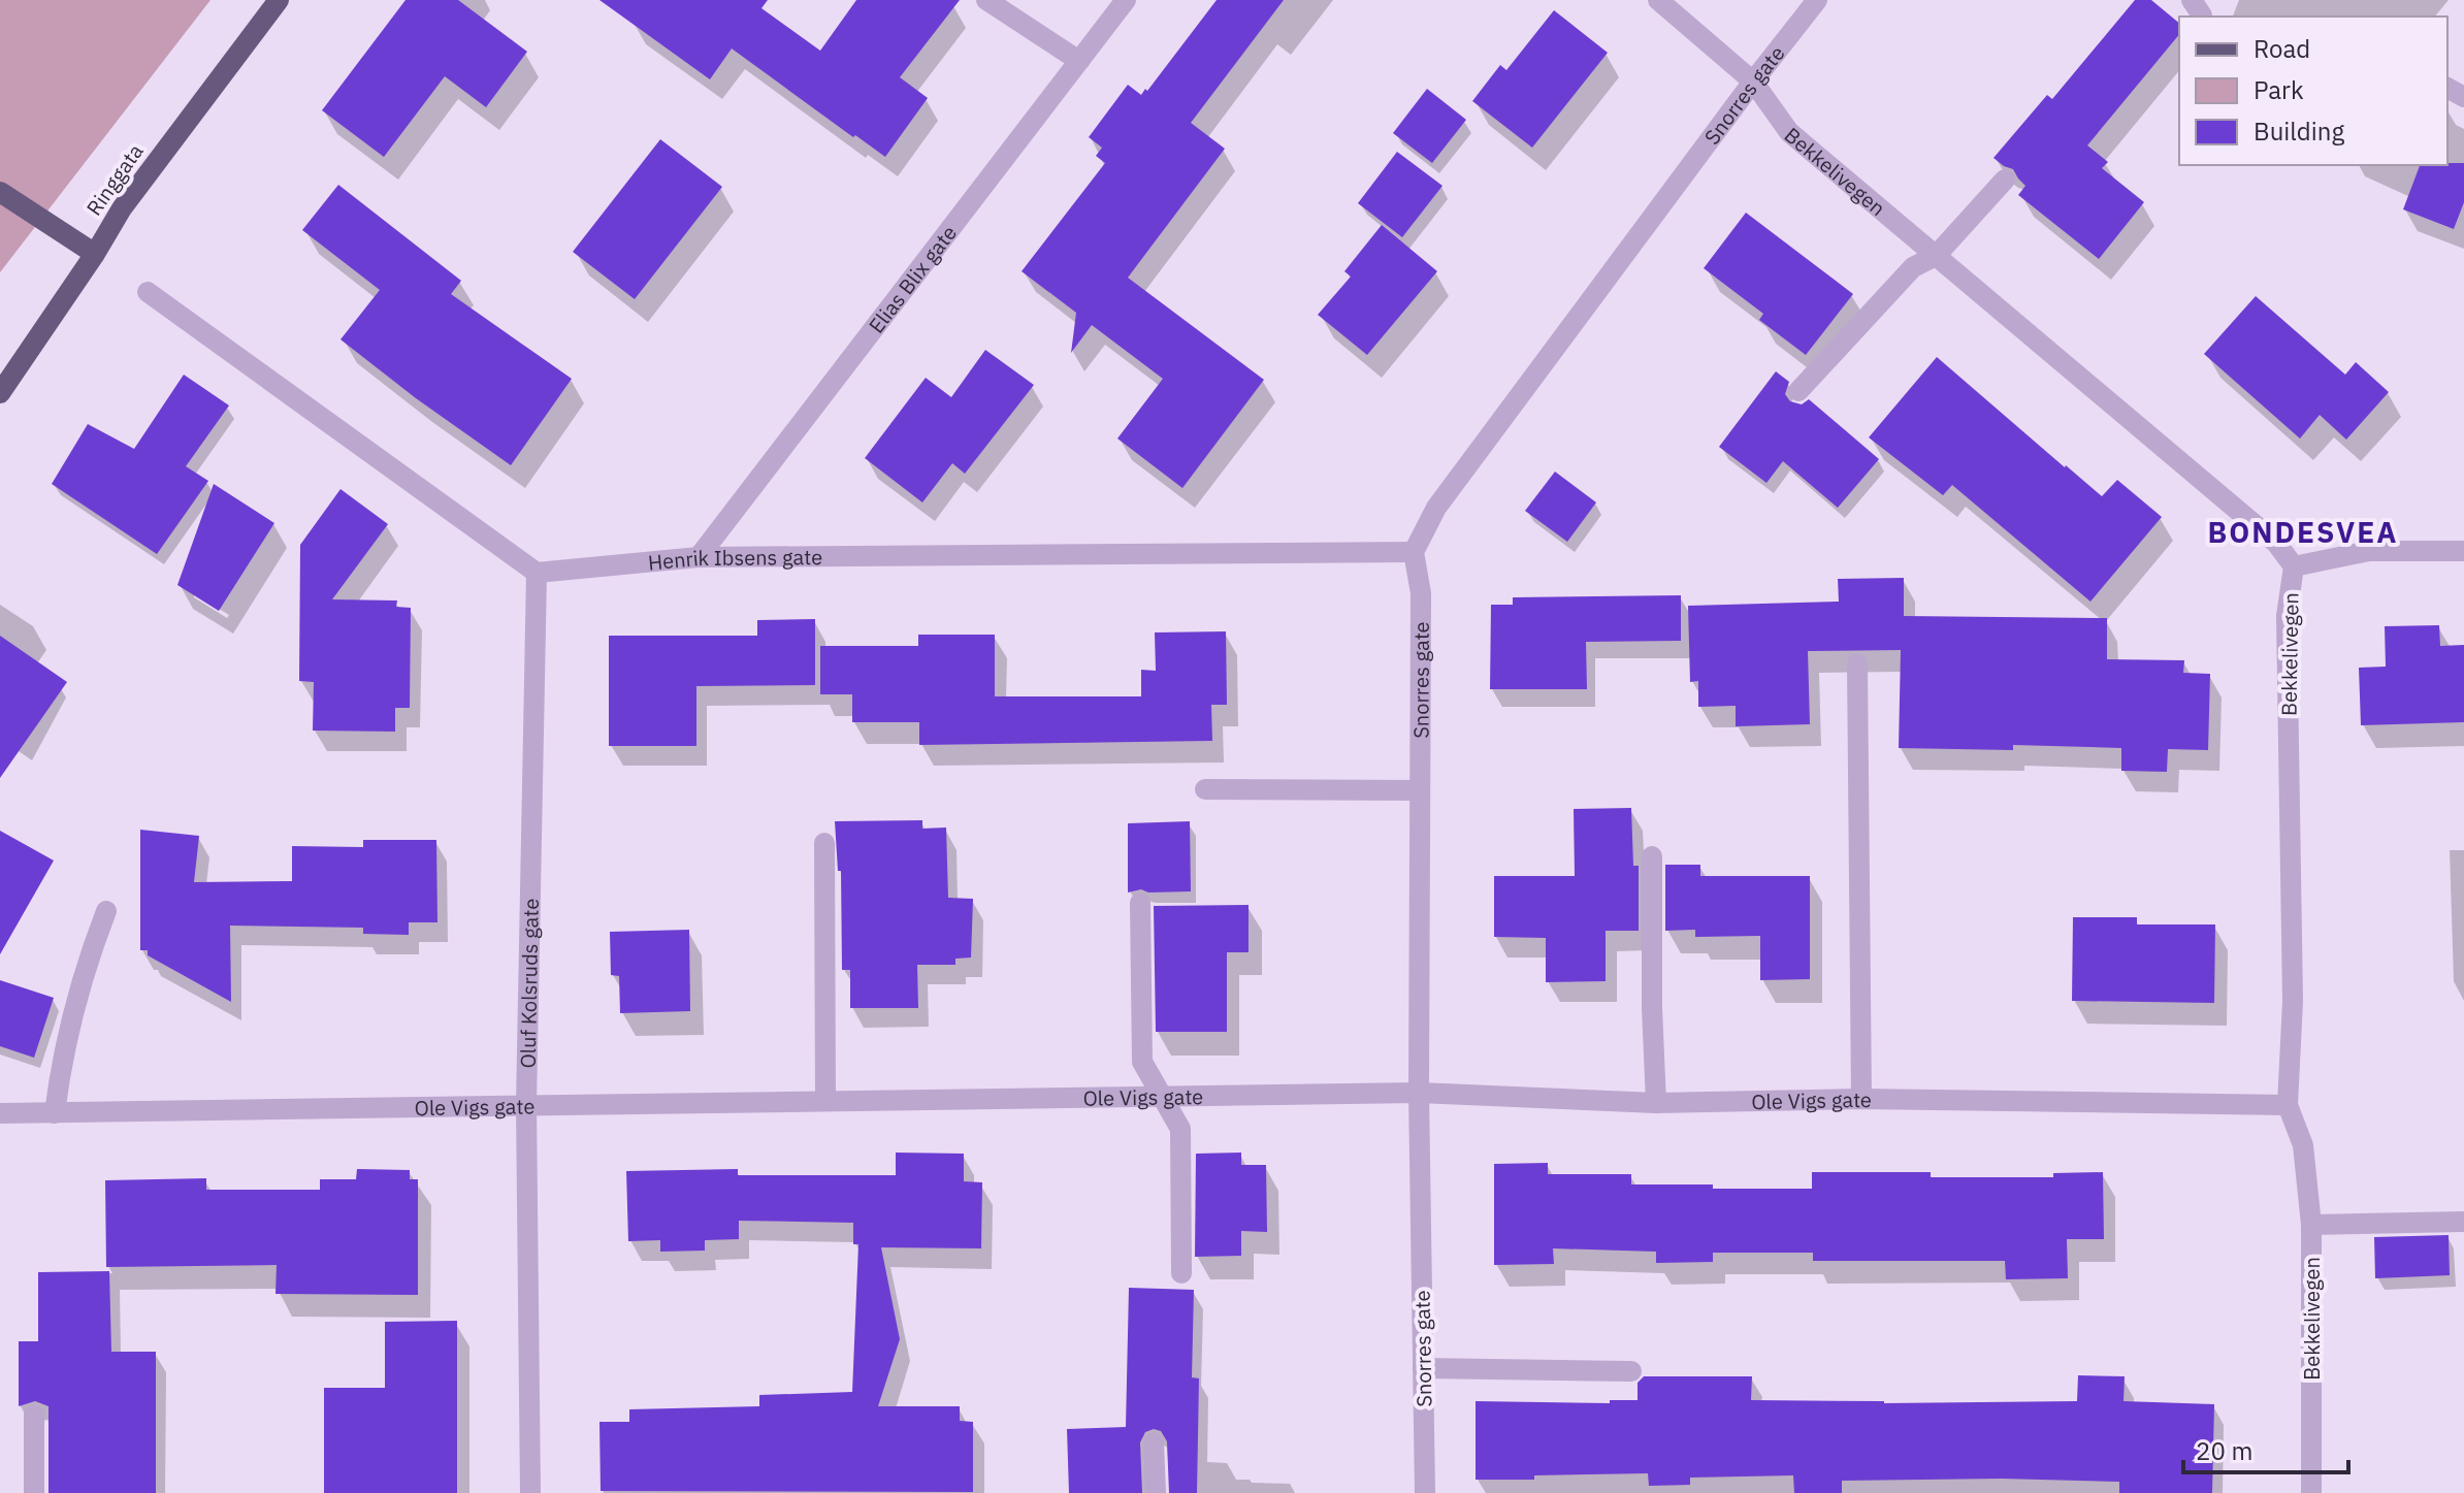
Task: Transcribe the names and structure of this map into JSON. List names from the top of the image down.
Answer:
{
  "streets": {
    "main road": ["Ringgata"],
    "street": [
      "Snorres gate",
      "Bekkelivegen",
      "Elias Blix gate",
      "Henrik Ibsens gate",
      "Oluf Kolsruds gate",
      "Ole Vigs gate"
    ]
  },
  "crossings": [
    ["Snorres gate", "Bekkelivegen"],
    ["Snorres gate", "Henrik Ibsens gate"],
    ["Snorres gate", "Ole Vigs gate"],
    ["Bekkelivegen", "Ole Vigs gate"],
    ["Elias Blix gate", "Henrik Ibsens gate"],
    ["Henrik Ibsens gate", "Oluf Kolsruds gate"],
    ["Oluf Kolsruds gate", "Ole Vigs gate"]
  ],
  "districts": ["BONDESVEA"],
  "legend": ["Road", "Park", "Building"],
  "scale_bar": "20 m"
}
